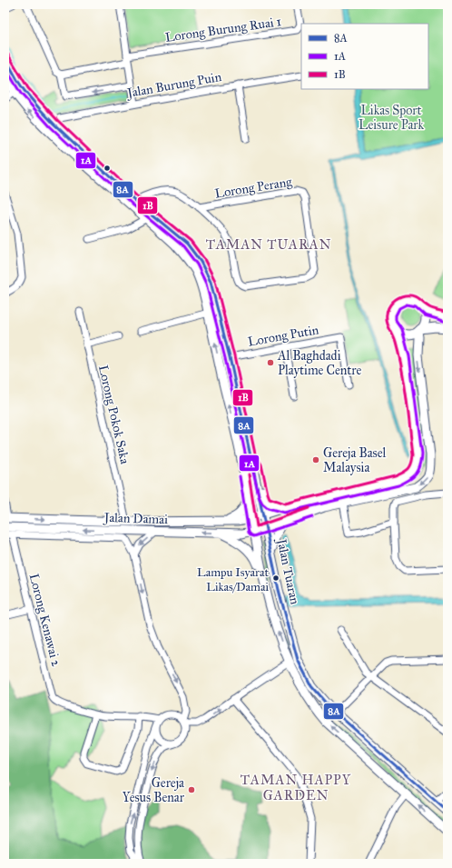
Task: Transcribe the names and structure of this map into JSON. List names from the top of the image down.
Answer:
{
  "streets": {
    "main road": ["Jalan Damai", "Jalan Tuaran"],
    "street": [
      "Lorong Burung Ruai 1",
      "Jalan Burung Puin",
      "Lorong Perang",
      "Lorong Putin",
      "Lorong Pokok Saka",
      "Lorong Kenawai 2"
    ]
  },
  "crossings": [
    ["Jalan Burung Puin", "Jalan Tuaran"],
    ["Lorong Perang", "Jalan Tuaran"],
    ["Lorong Putin", "Jalan Tuaran"],
    ["Lorong Pokok Saka", "Jalan Damai"],
    ["Jalan Damai", "Jalan Tuaran"]
  ],
  "districts": ["TAMAN TUARAN", "TAMAN HAPPY GARDEN"],
  "parks": ["Likas Sport Leisure Park"],
  "places": [
    "Al Baghdadi Playtime Centre",
    "Gereja Basel Malaysia",
    "Lampu Isyarat Likas/Damai",
    "Gereja Yesus Benar"
  ],
  "lines": ["transit line 1B", "transit line 8A", "transit line 1A"],
  "legend": ["8A", "1A", "1B"]
}
